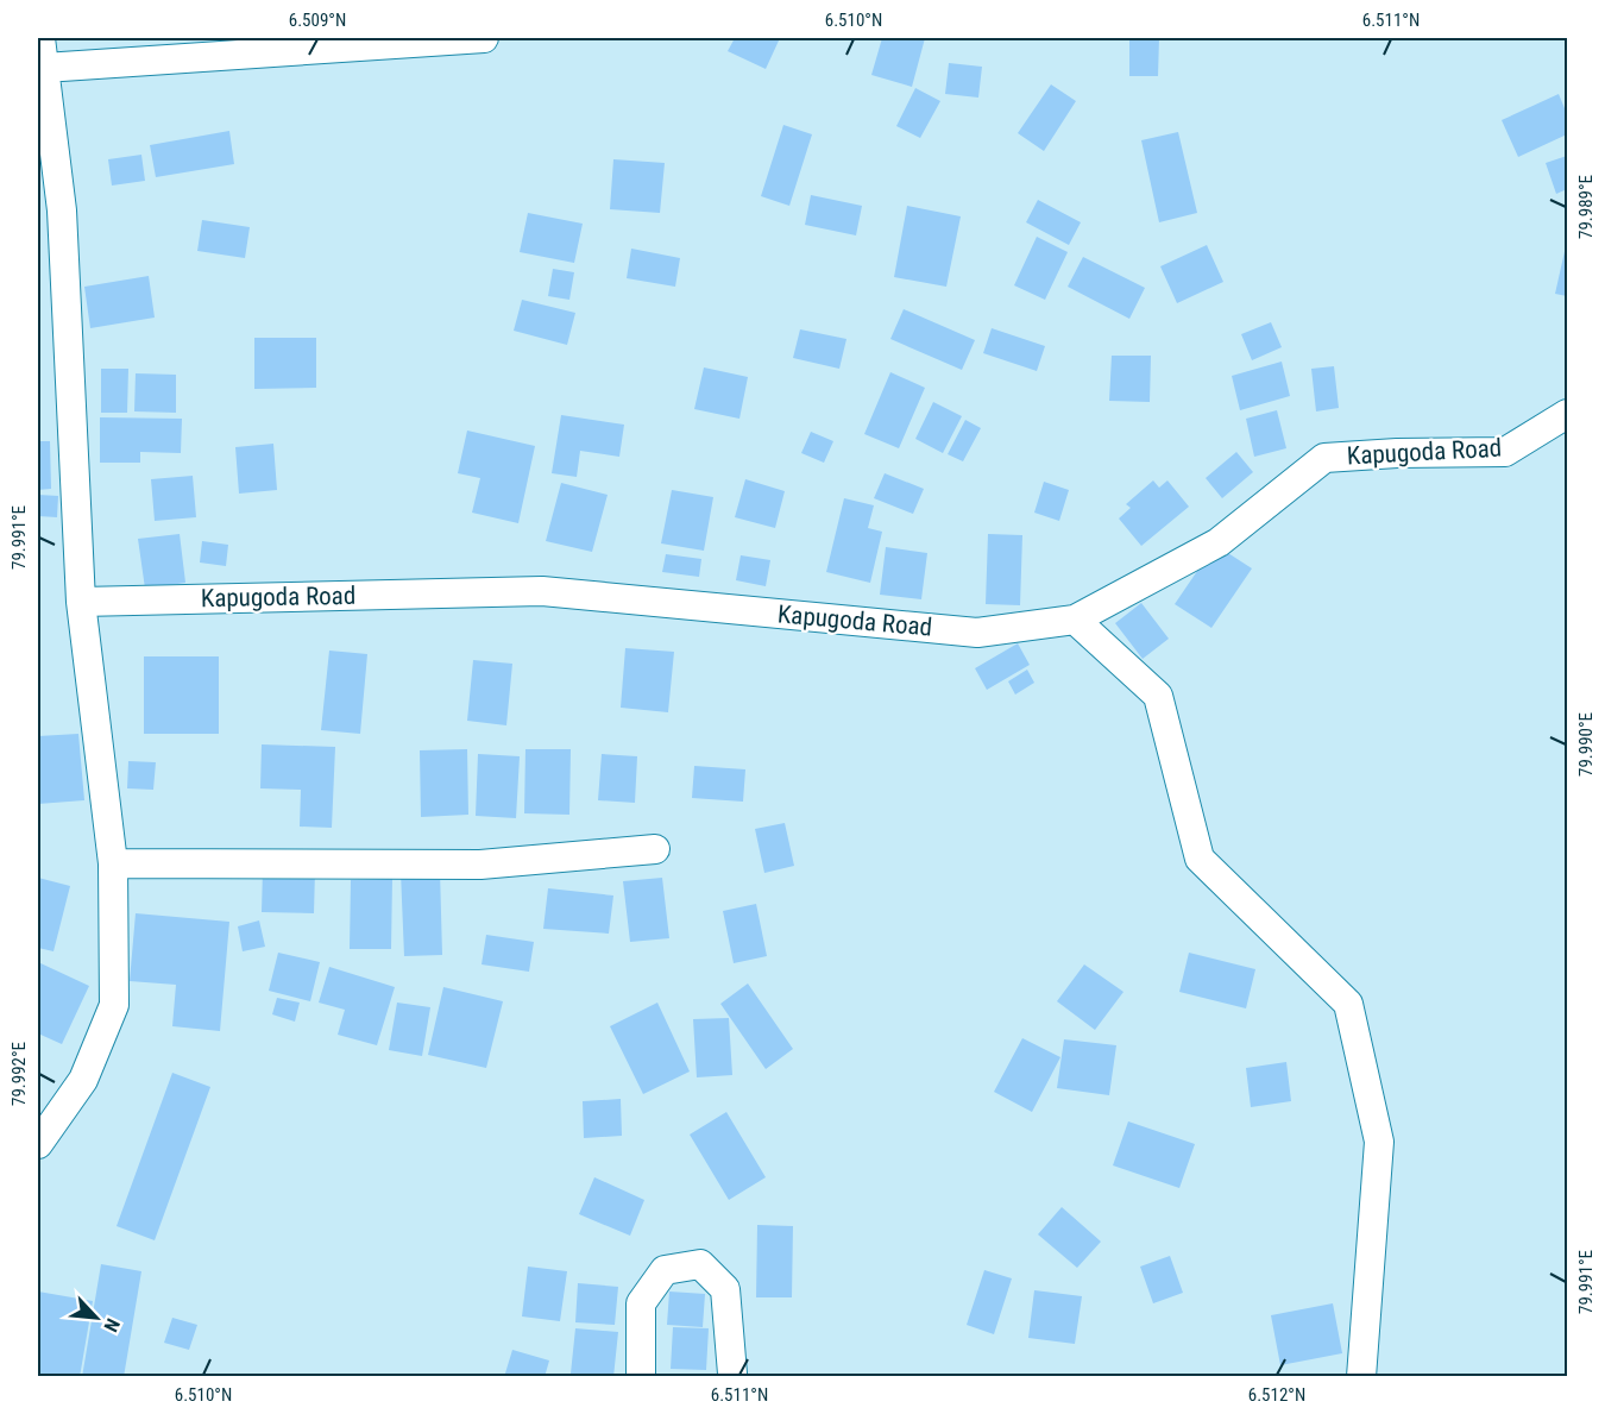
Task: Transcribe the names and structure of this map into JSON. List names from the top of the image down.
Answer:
{
  "streets": {
    "street": ["Kapugoda Road"]
  },
  "north": "bottom right",
  "coordinates": [
    "6.509°N",
    "6.510°N",
    "6.511°N",
    "79.989°E",
    "79.991°E",
    "79.990°E",
    "79.992°E",
    "6.512°N"
  ]
}
